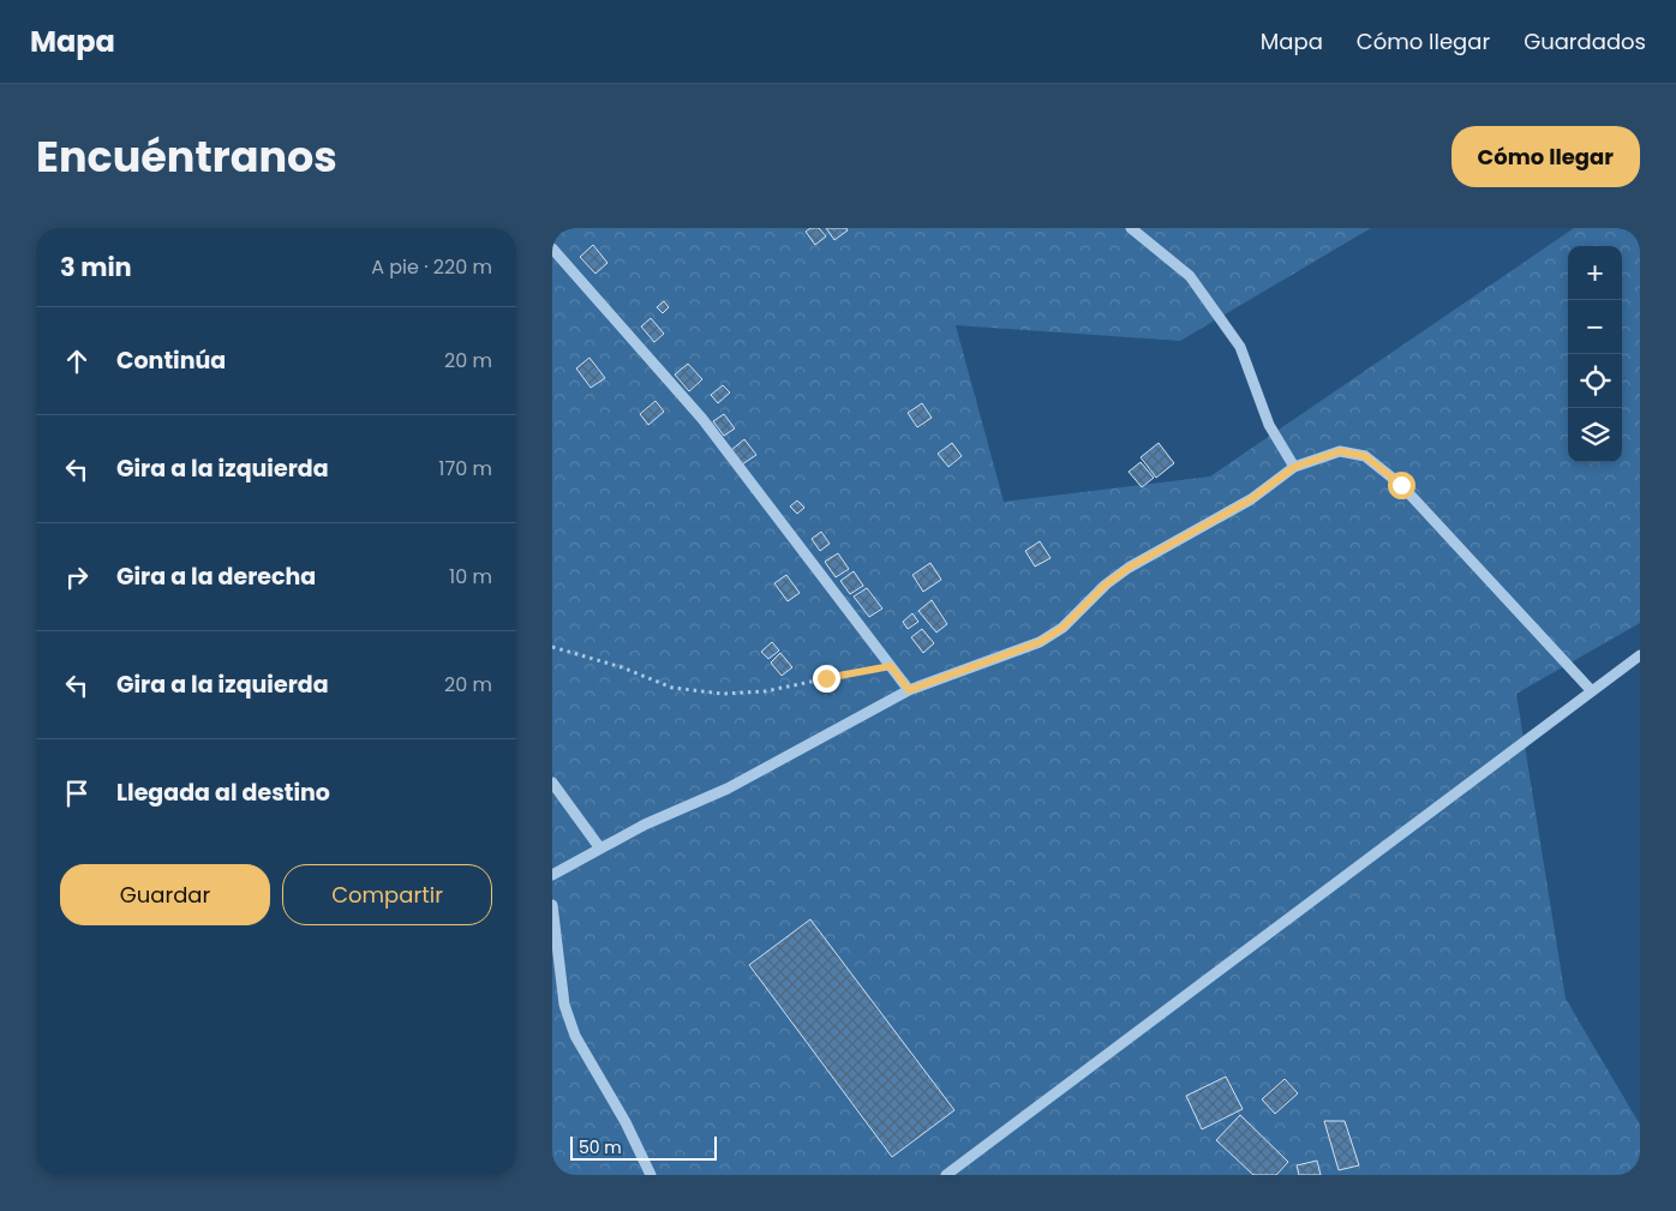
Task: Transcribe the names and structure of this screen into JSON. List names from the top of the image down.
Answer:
{
  "scale_bar": "50 m",
  "page": {
    "header": "Mapa",
    "nav": ["Mapa", "Cómo llegar", "Guardados"],
    "title": "Encuéntranos",
    "buttons": [
      "Cómo llegar",
      ["Guardar", "Compartir"]
    ],
    "heading": ["3 min", "A pie · 220 m"],
    "map_buttons": ["+", "−"],
    "list": [
      ["Continúa", "20 m"],
      ["Gira a la izquierda", "170 m"],
      ["Gira a la derecha", "10 m"],
      ["Gira a la izquierda", "20 m"],
      "Llegada al destino"
    ],
    "scale": "50 m"
  }
}
